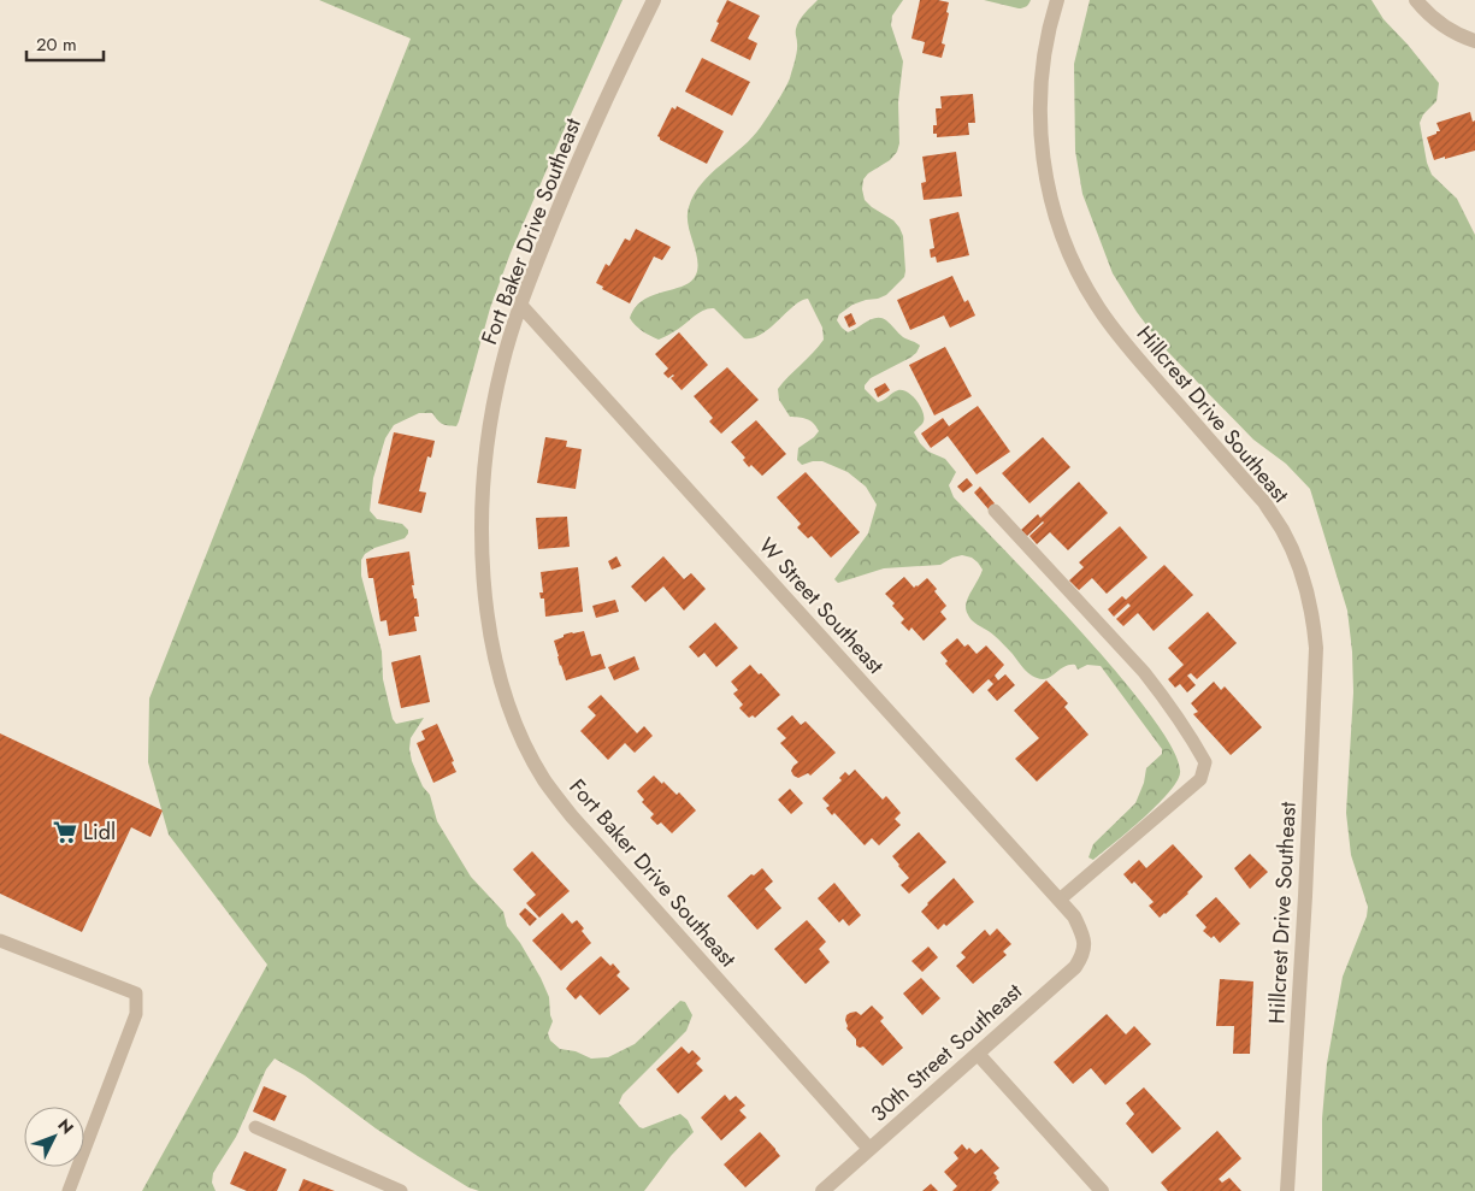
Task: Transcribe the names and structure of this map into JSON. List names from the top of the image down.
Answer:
{
  "streets": {
    "street": [
      "Fort Baker Drive Southeast",
      "Hillcrest Drive Southeast",
      "W Street Southeast",
      "30th Street Southeast"
    ]
  },
  "crossings": [
    ["Fort Baker Drive Southeast", "W Street Southeast"],
    ["Fort Baker Drive Southeast", "30th Street Southeast"],
    ["W Street Southeast", "30th Street Southeast"]
  ],
  "places": {
    "supermarket": ["Lidl"]
  },
  "scale_bar": "20 m",
  "north": "top right"
}
